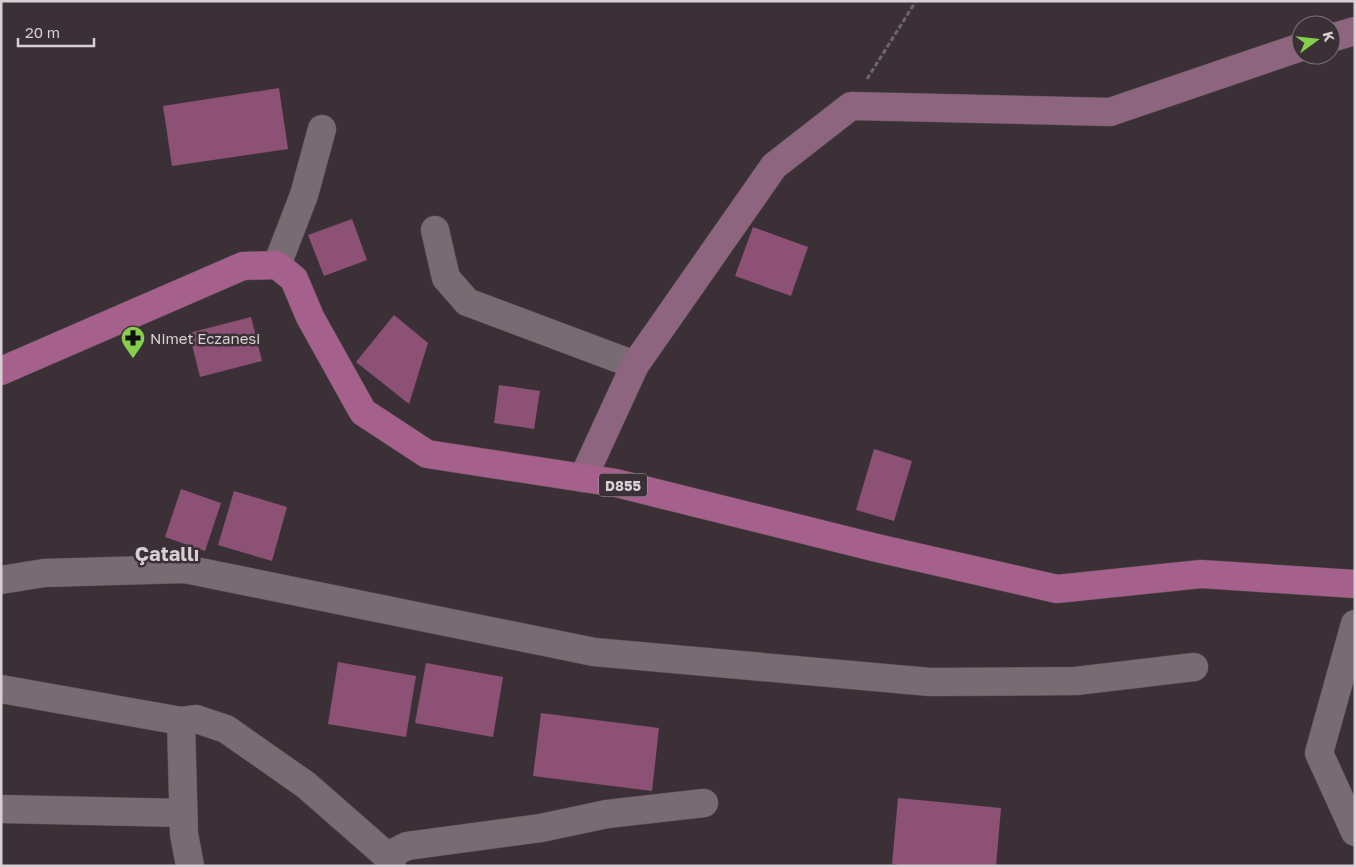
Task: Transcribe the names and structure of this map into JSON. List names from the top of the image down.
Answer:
{
  "streets": {
    "main road": ["D855"]
  },
  "districts": ["Çatallı"],
  "places": {
    "pharmacy": ["Nimet Eczanesi"]
  },
  "scale_bar": "20 m",
  "north": "right"
}
